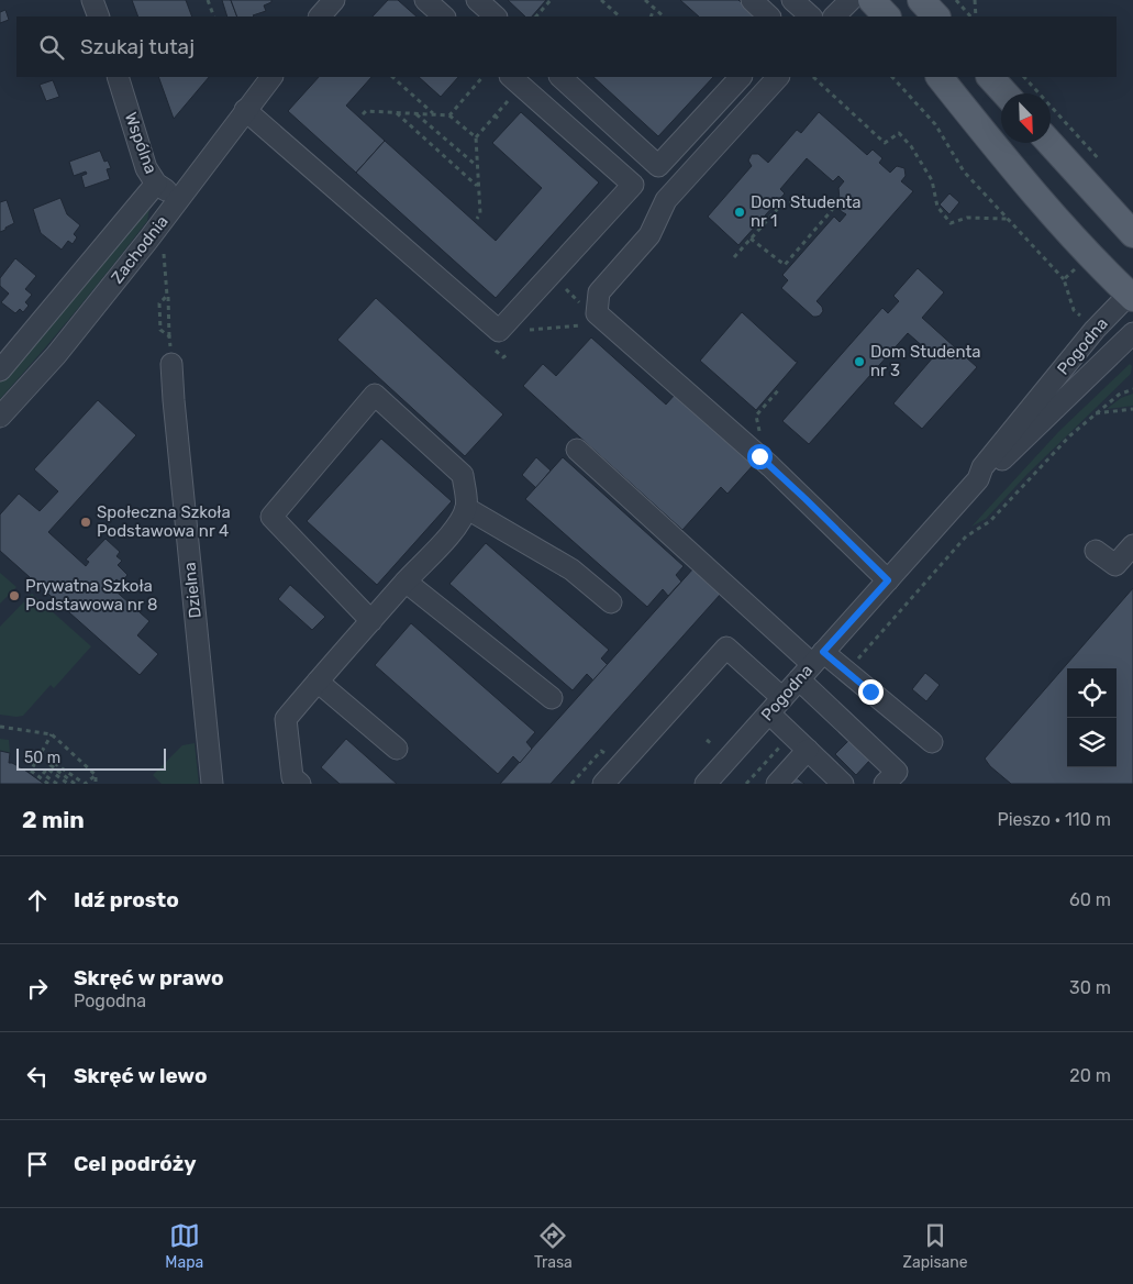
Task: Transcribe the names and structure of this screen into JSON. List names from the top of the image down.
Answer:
{
  "streets": {
    "street": [
      "Wspólna",
      "Zachodnia",
      "Pogodna",
      "Dzielna"
    ]
  },
  "crossings": [
    ["Wspólna", "Zachodnia"]
  ],
  "places": [
    "Dom Studenta nr 1",
    "Dom Studenta nr 3",
    "Społeczna Szkoła Podstawowa nr 4",
    "Prywatna Szkoła Podstawowa nr 8"
  ],
  "scale_bar": "50 m",
  "north": "bottom right",
  "page": {
    "search": "Szukaj tutaj",
    "scale": "50 m",
    "heading": ["2 min", "Pieszo · 110 m"],
    "list": [
      ["Idź prosto", "60 m"],
      ["Skręć w prawo", "Pogodna", "30 m"],
      ["Skręć w lewo", "20 m"],
      "Cel podróży"
    ],
    "nav": ["Mapa", "Trasa", "Zapisane"]
  }
}
